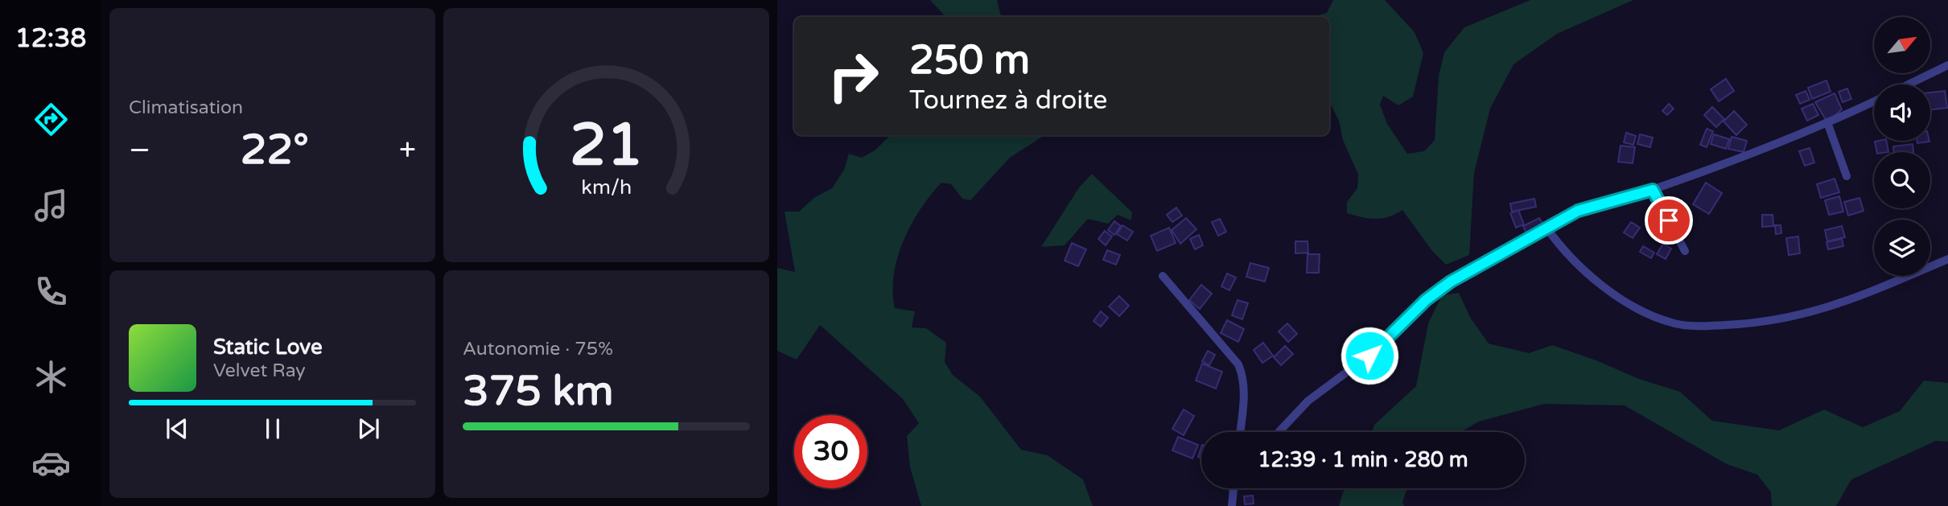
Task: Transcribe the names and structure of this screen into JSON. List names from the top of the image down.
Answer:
{
  "north": "top right",
  "page": {
    "tabs": "12:38",
    "tile": [
      "Climatisation",
      ["Autonomie · 75%", "375 km"]
    ],
    "turn": ["250 m", "Tournez à droite"],
    "heat": ["−", "22°", "+"],
    "song": ["Static Love", "Velvet Ray"],
    "limit": "30",
    "trip": "12:39 · 1 min · 280 m",
    "gauge": ["21", "km/h"]
  }
}
